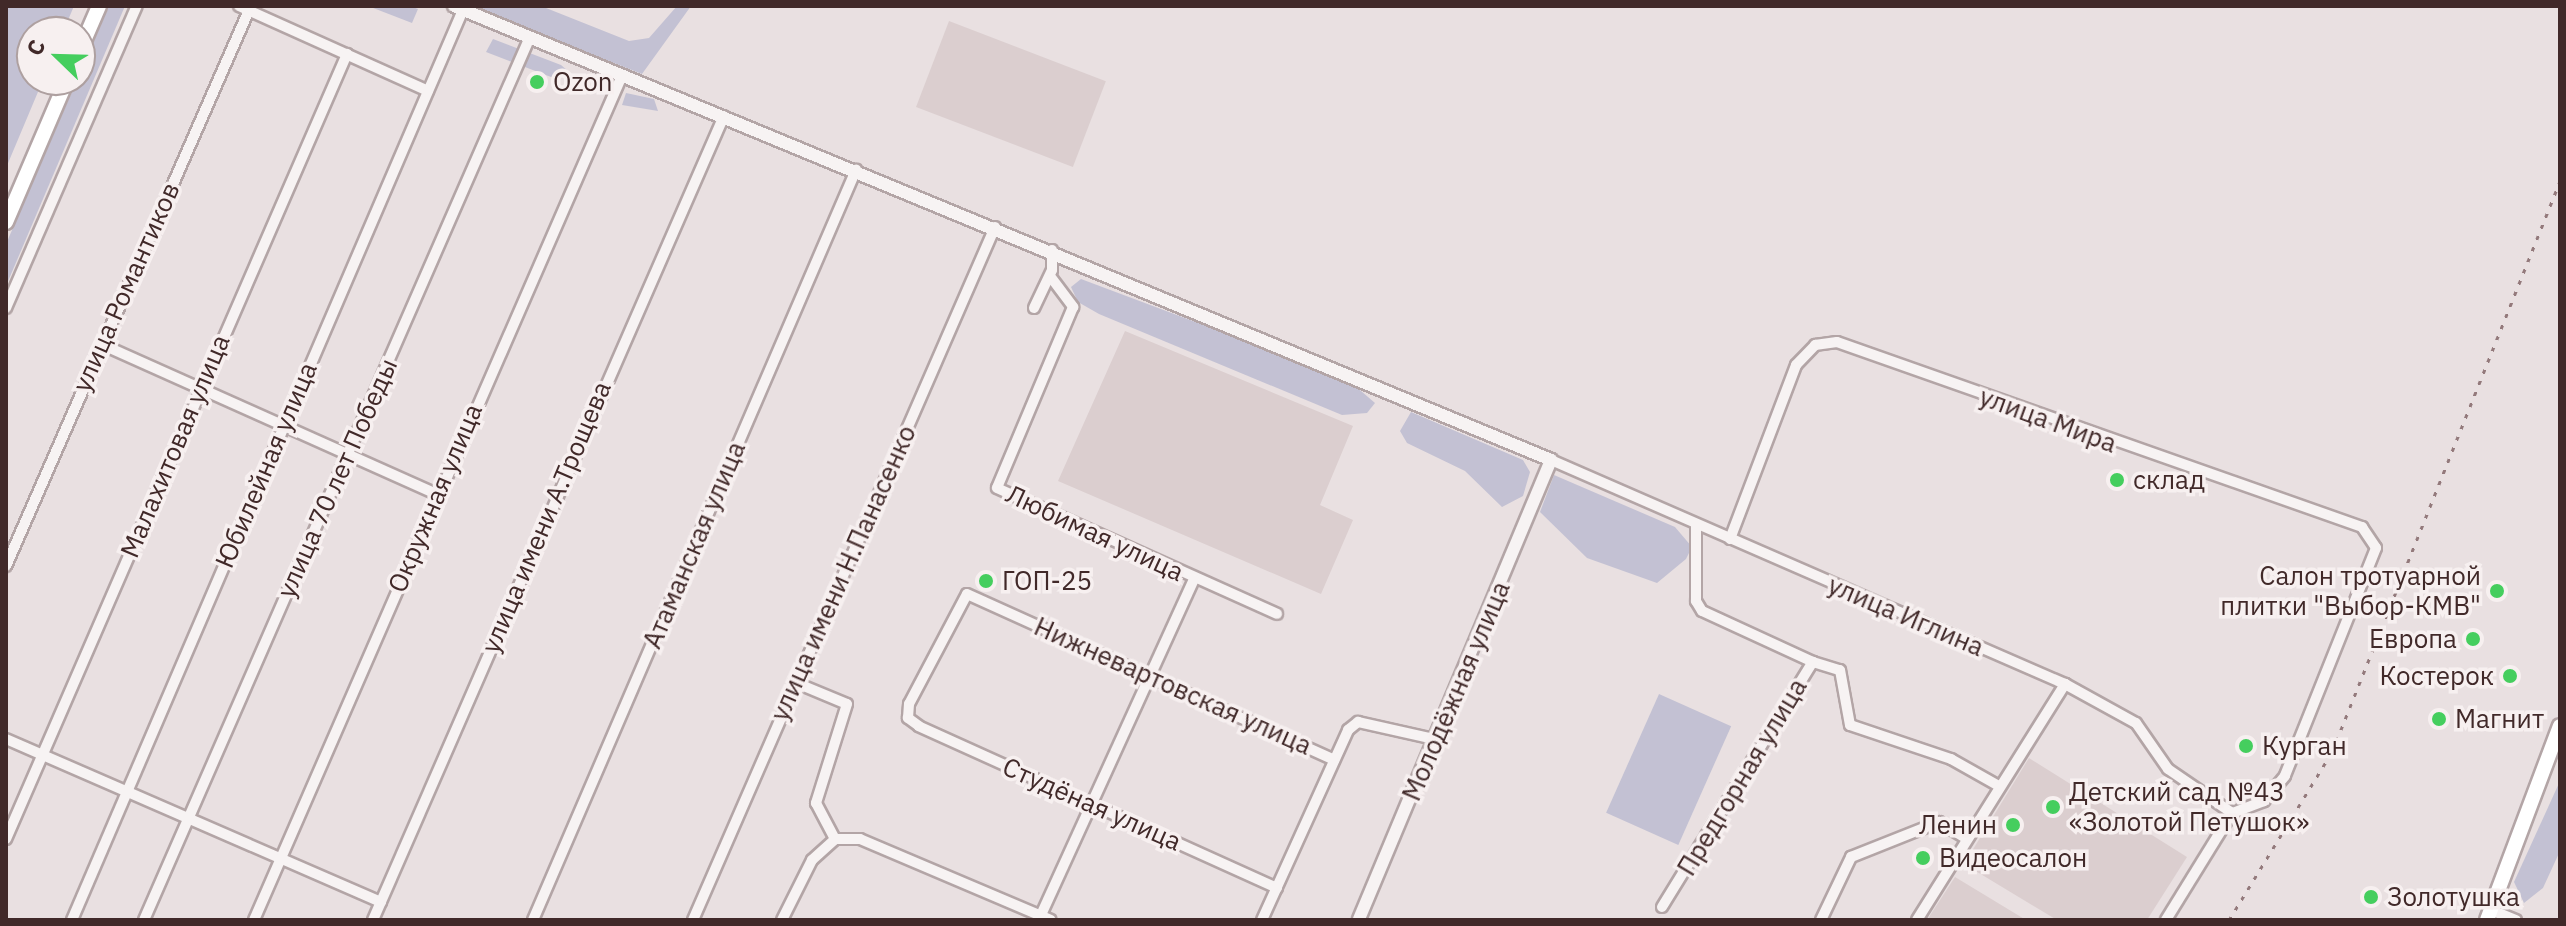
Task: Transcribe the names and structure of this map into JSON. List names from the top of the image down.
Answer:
{
  "streets": {
    "street": [
      "улица Романтиков",
      "улица Мира",
      "Малахитовая улица",
      "Юбилейная улица",
      "улица 70 лет Победы",
      "Окружная улица",
      "улица имени А.Трощева",
      "Любимая улица",
      "Атаманская улица",
      "улица имени Н.Панасенко",
      "улица Иглина",
      "Нижневартовская улица",
      "Молодёжная улица",
      "Предгорная улица",
      "Студёная улица"
    ]
  },
  "crossings": [
    ["улица Мира", "улица Иглина"],
    ["улица Иглина", "Молодёжная улица"],
    ["улица Иглина", "Предгорная улица"],
    ["Нижневартовская улица", "Студёная улица"]
  ],
  "places": [
    "Ozon",
    "склад",
    "ГОП-25",
    "Салон тротуарной плитки \"Выбор-КМВ\"",
    "Европа",
    "Костерок",
    "Магнит",
    "Курган",
    "Детский сад №43 «Золотой Петушок»",
    "Ленин",
    "Видеосалон",
    "Золотушка"
  ],
  "north": "top left"
}
